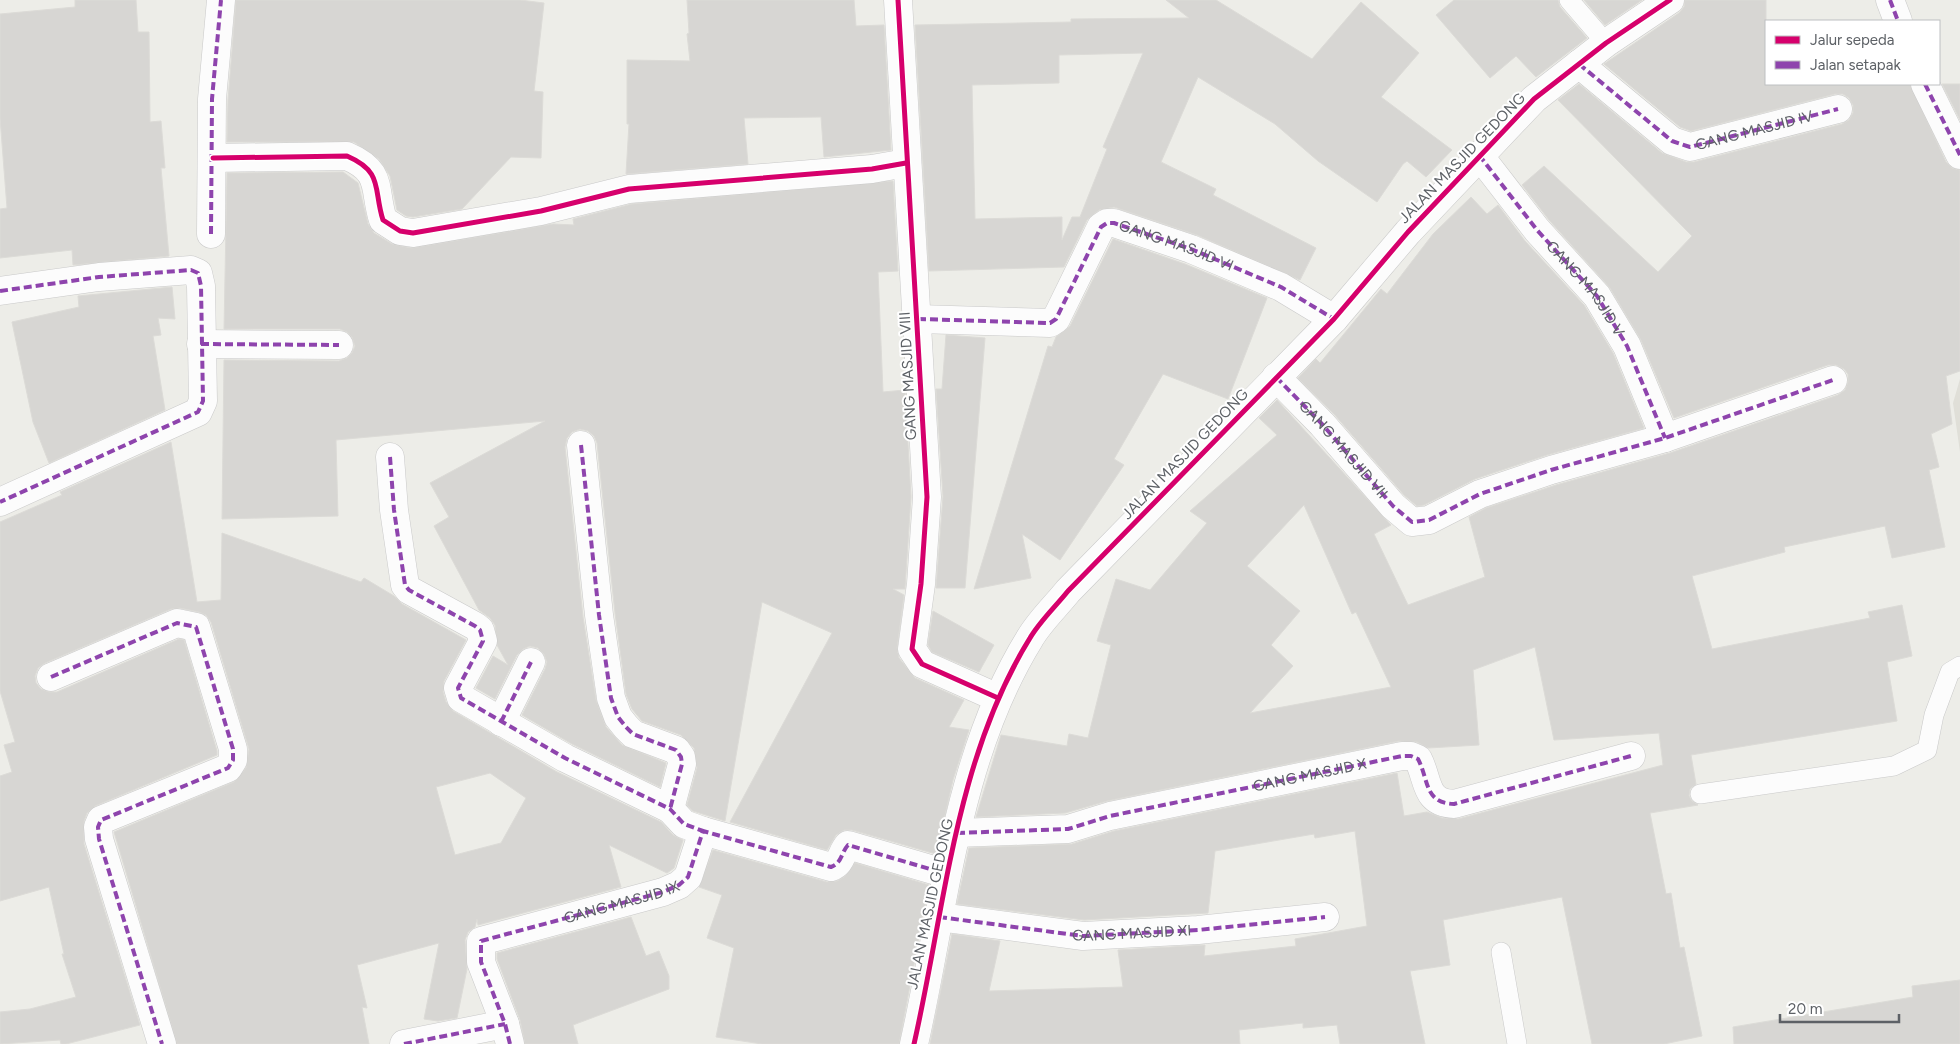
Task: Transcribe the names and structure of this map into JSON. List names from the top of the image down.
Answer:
{
  "streets": {
    "street": [
      "GANG MASJID IV",
      "JALAN MASJID GEDONG",
      "GANG MASJID VI",
      "GANG MASJID V",
      "GANG MASJID VIII",
      "GANG MASJID VII",
      "GANG MASJID X",
      "GANG MASJID IX",
      "GANG MASJID XI"
    ]
  },
  "crossings": [
    ["GANG MASJID IV", "JALAN MASJID GEDONG"],
    ["JALAN MASJID GEDONG", "GANG MASJID VI"],
    ["JALAN MASJID GEDONG", "GANG MASJID V"],
    ["JALAN MASJID GEDONG", "GANG MASJID VIII"],
    ["JALAN MASJID GEDONG", "GANG MASJID VII"],
    ["JALAN MASJID GEDONG", "GANG MASJID X"],
    ["JALAN MASJID GEDONG", "GANG MASJID XI"],
    ["GANG MASJID VI", "GANG MASJID VIII"],
    ["GANG MASJID V", "GANG MASJID VII"]
  ],
  "legend": ["Jalur sepeda", "Jalan setapak"],
  "scale_bar": "20 m"
}
